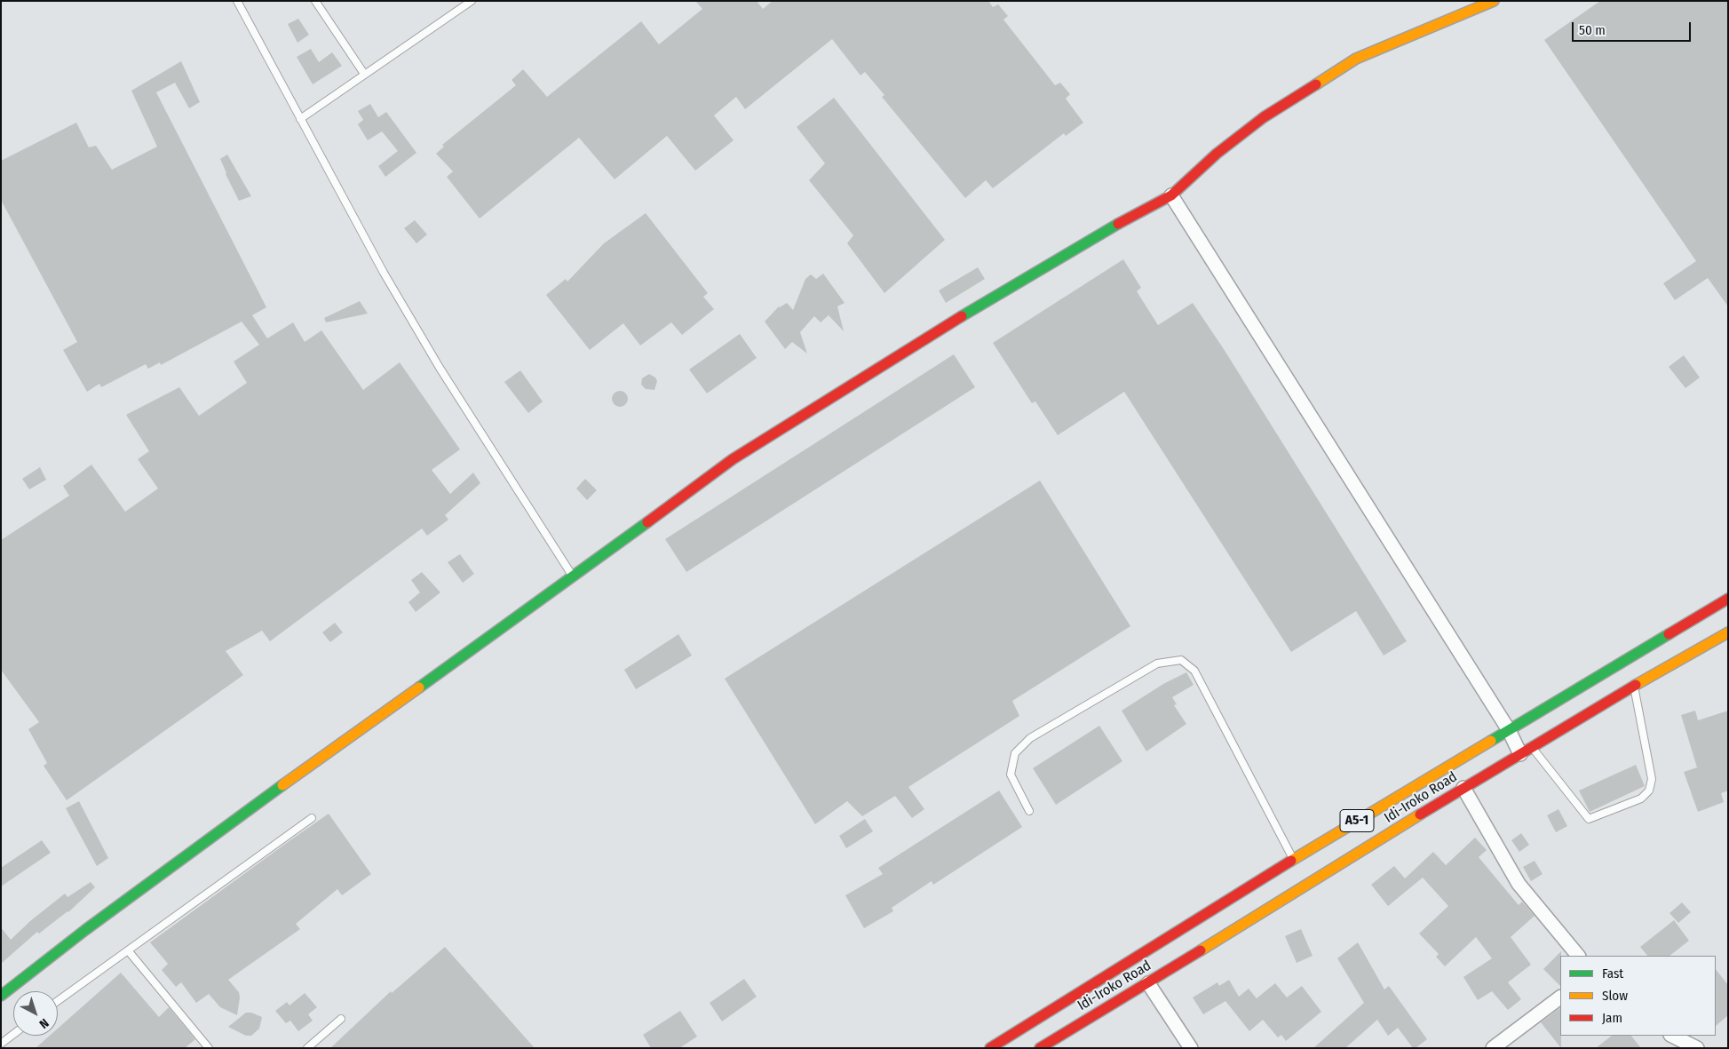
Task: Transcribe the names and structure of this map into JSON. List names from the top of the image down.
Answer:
{
  "streets": {
    "main road": ["Idi-Iroko Road", "A5-1"]
  },
  "legend": ["Fast", "Slow", "Jam"],
  "scale_bar": "50 m",
  "north": "bottom right"
}
